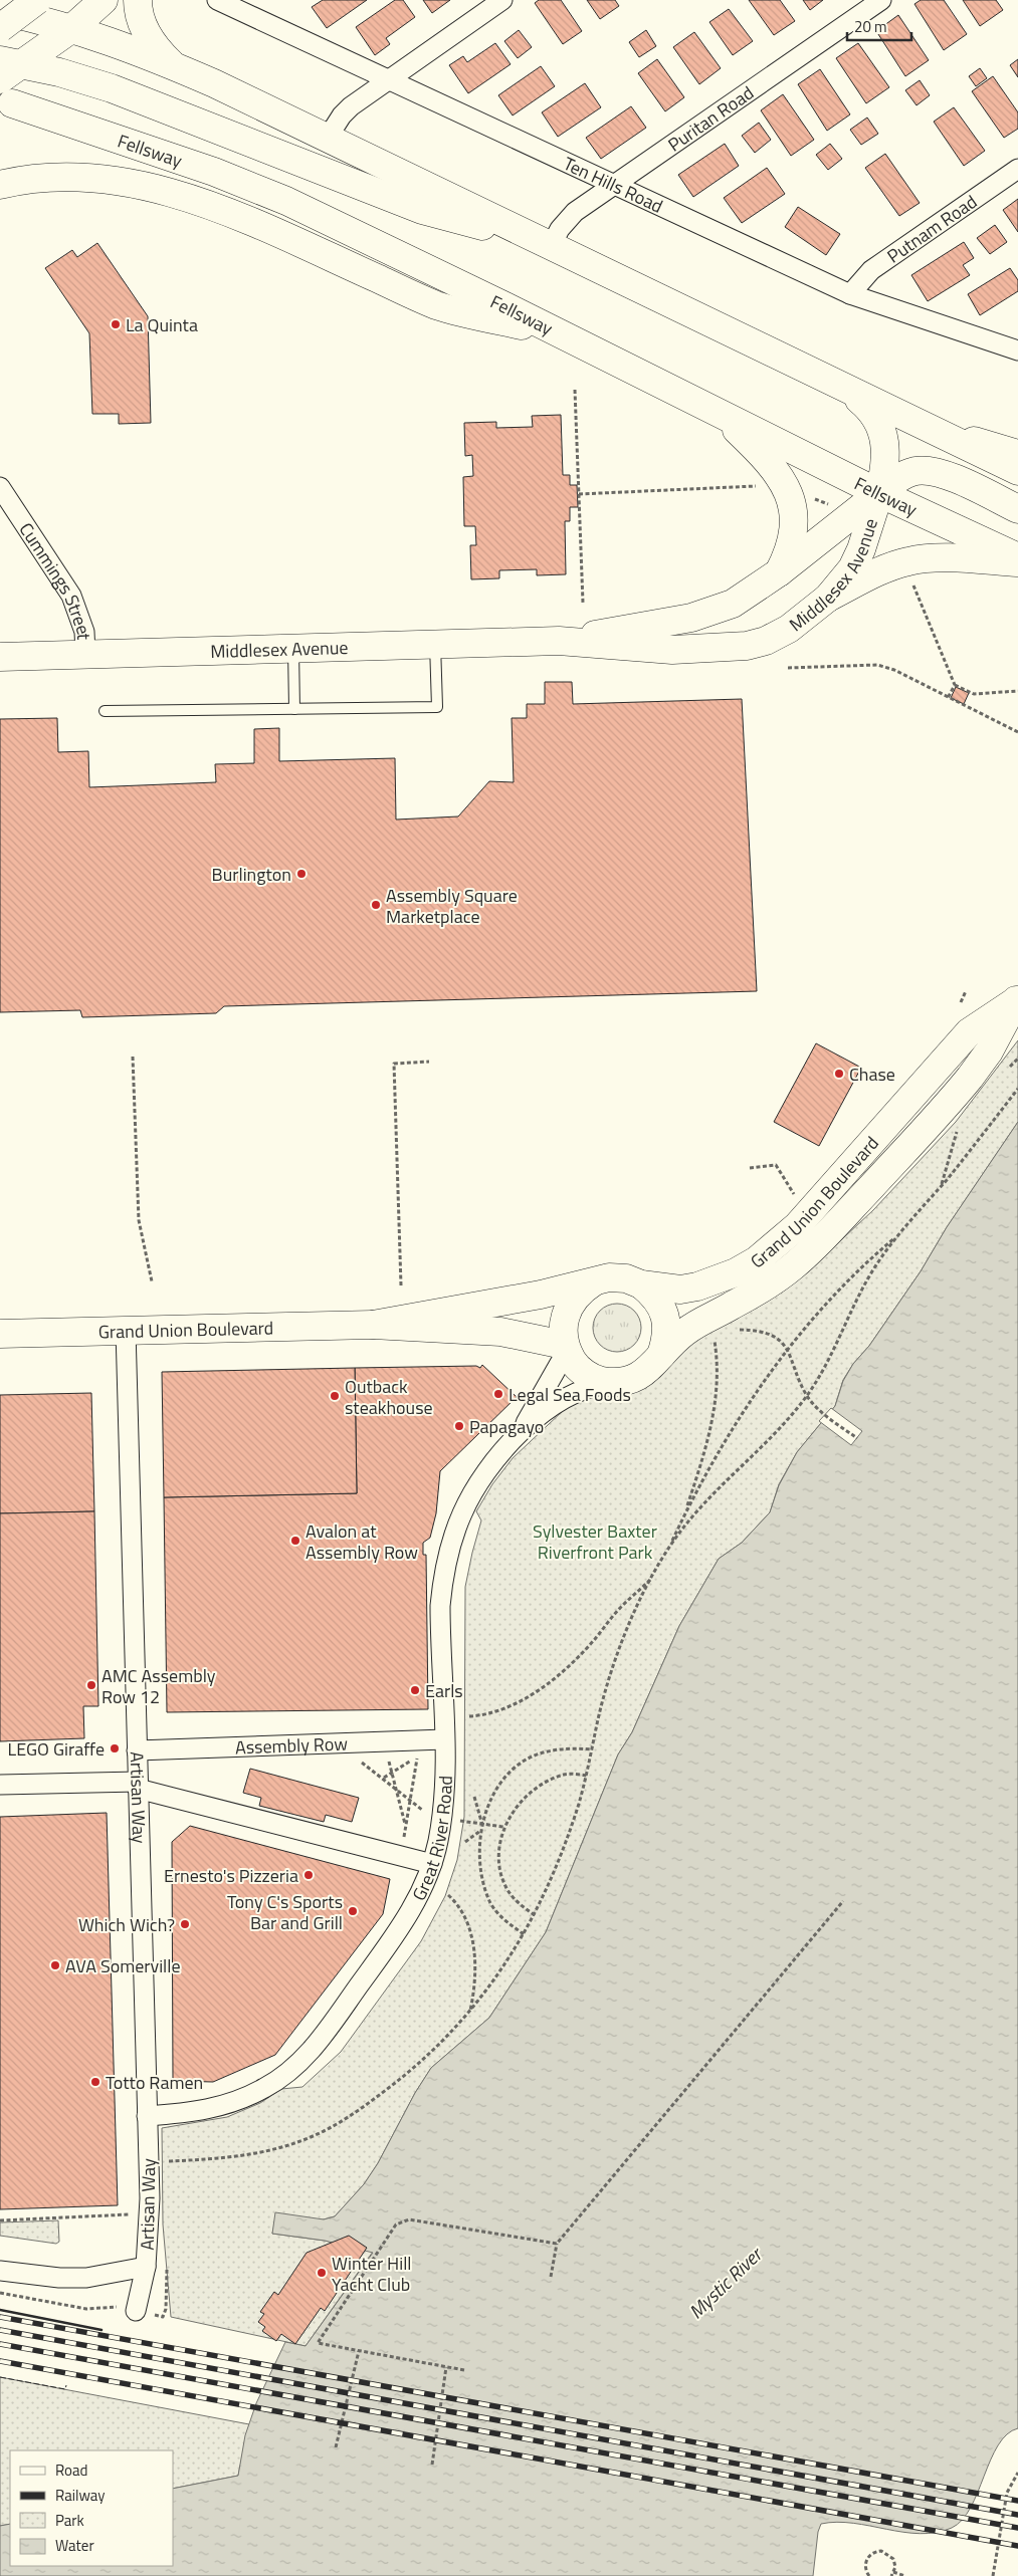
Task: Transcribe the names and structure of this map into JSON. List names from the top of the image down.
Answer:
{
  "streets": {
    "main road": ["Fellsway", "Middlesex Avenue", "Grand Union Boulevard"],
    "street": [
      "Puritan Road",
      "Ten Hills Road",
      "Putnam Road",
      "Cummings Street",
      "Assembly Row",
      "Artisan Way",
      "Great River Road"
    ]
  },
  "crossings": [
    ["Puritan Road", "Ten Hills Road"],
    ["Fellsway", "Middlesex Avenue"],
    ["Ten Hills Road", "Putnam Road"],
    ["Middlesex Avenue", "Cummings Street"],
    ["Grand Union Boulevard", "Artisan Way"],
    ["Grand Union Boulevard", "Great River Road"],
    ["Assembly Row", "Artisan Way"],
    ["Assembly Row", "Great River Road"],
    ["Artisan Way", "Great River Road"]
  ],
  "water": ["Mystic River"],
  "parks": ["Sylvester Baxter Riverfront Park"],
  "places": [
    "La Quinta",
    "Burlington",
    "Assembly Square Marketplace",
    "Chase",
    "Legal Sea Foods",
    "Outback steakhouse",
    "Papagayo",
    "Avalon at Assembly Row",
    "AMC Assembly Row 12",
    "Earls",
    "LEGO Giraffe",
    "Ernesto's Pizzeria",
    "Tony C's Sports Bar and Grill",
    "Which Wich?",
    "AVA Somerville",
    "Totto Ramen",
    "Winter Hill Yacht Club"
  ],
  "legend": [
    "Road",
    "Railway",
    "Park",
    "Water"
  ],
  "scale_bar": "20 m"
}
